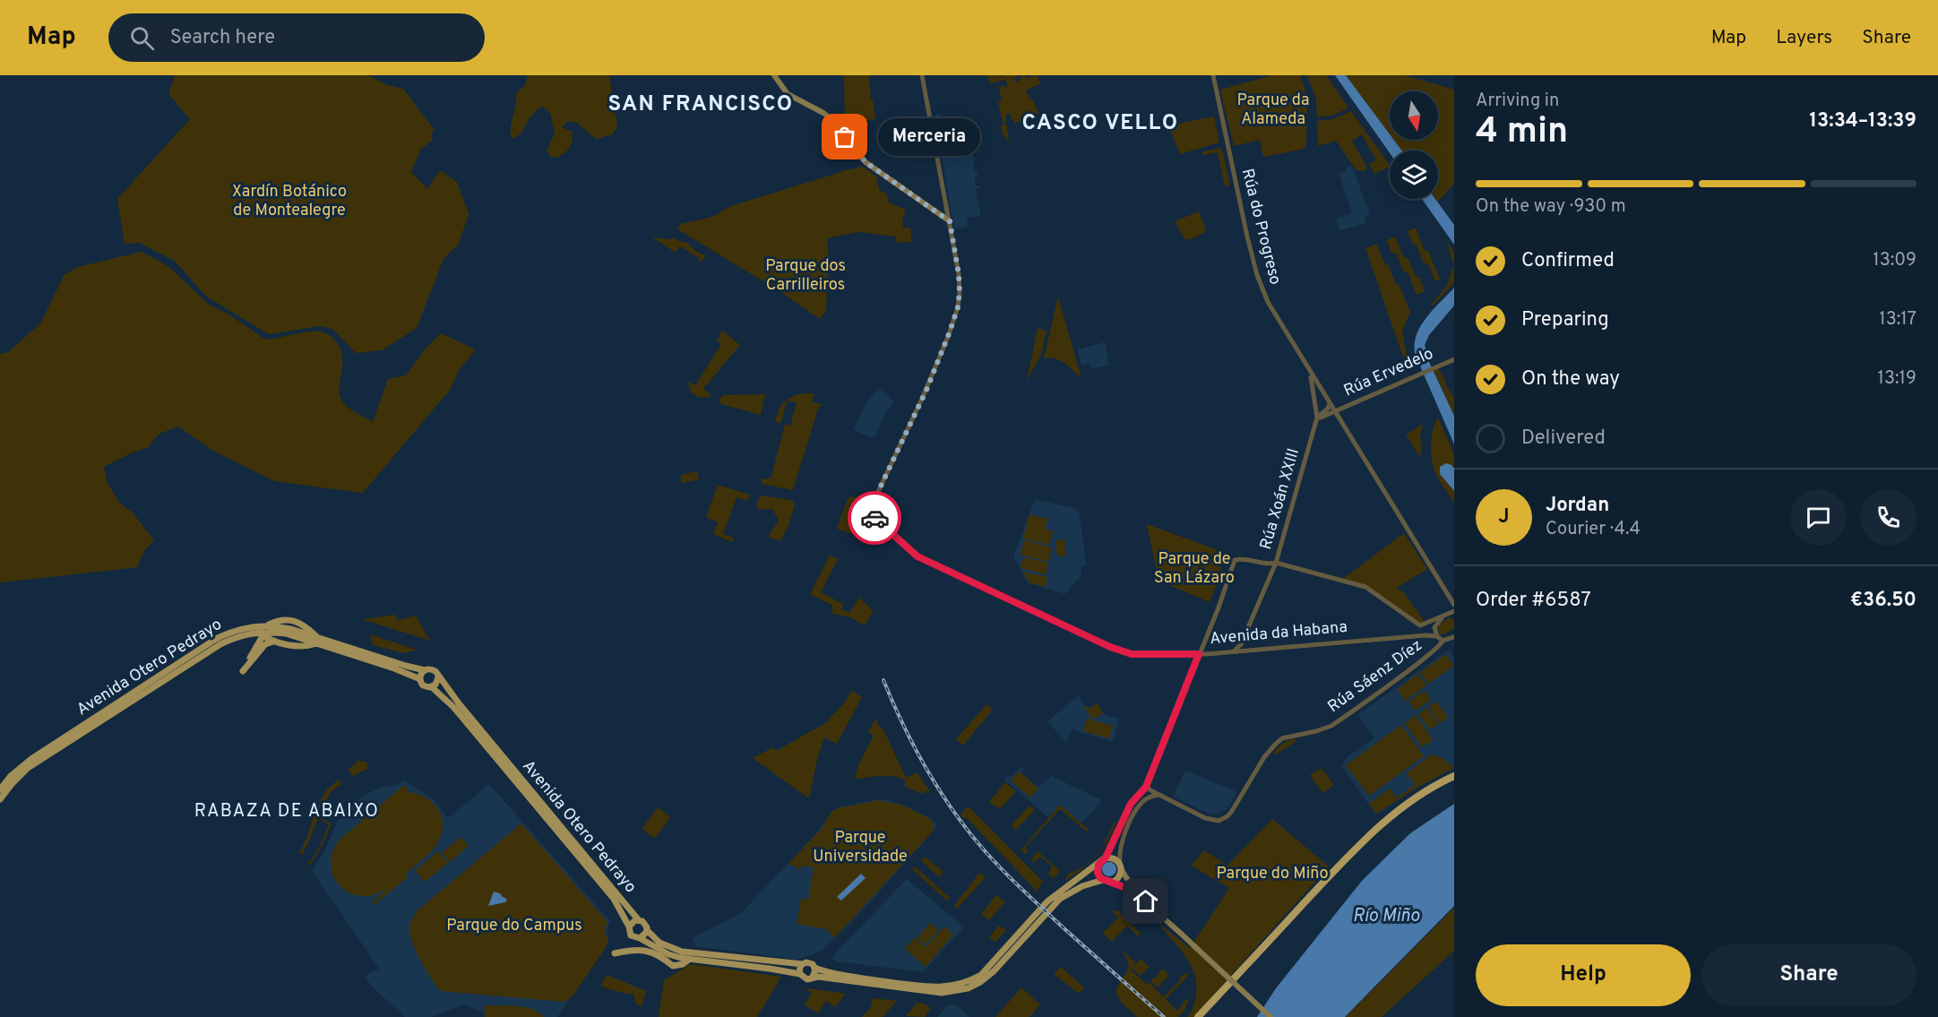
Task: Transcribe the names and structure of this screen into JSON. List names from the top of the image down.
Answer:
{
  "streets": {
    "main road": ["Avenida Otero Pedrayo"],
    "street": [
      "Rúa do Progreso",
      "Rúa Ervedelo",
      "Rúa Xoán XXIII",
      "Avenida da Habana",
      "Rúa Sáenz Díez"
    ]
  },
  "crossings": [
    ["Rúa do Progreso", "Rúa Ervedelo"],
    ["Rúa do Progreso", "Rúa Xoán XXIII"],
    ["Rúa Xoán XXIII", "Avenida da Habana"]
  ],
  "districts": ["SAN FRANCISCO", "CASCO VELLO", "RABAZA DE ABAIXO"],
  "water": ["Río Miño"],
  "parks": [
    "Parque da Alameda",
    "Xardín Botánico de Montealegre",
    "Parque dos Carrilleiros",
    "Parque de San Lázaro",
    "Parque Universidade",
    "Parque do Miño",
    "Parque do Campus"
  ],
  "places": ["Merceria"],
  "north": "bottom",
  "page": {
    "header": "Map",
    "search": "Search here",
    "nav": ["Map", "Layers", "Share"],
    "heading": ["4 min", "Arriving in", "13:34–13:39"],
    "panel": [
      "Jordan",
      "Courier · 4.4",
      "Order #6587",
      "€36.50"
    ],
    "bubble": "Merceria",
    "bar": "On the way · 930 m",
    "list": [
      ["Confirmed", "13:09"],
      ["Preparing", "13:17"],
      ["On the way", "13:19"],
      "Delivered"
    ],
    "round": "J",
    "buttons": ["Help", "Share"]
  }
}
